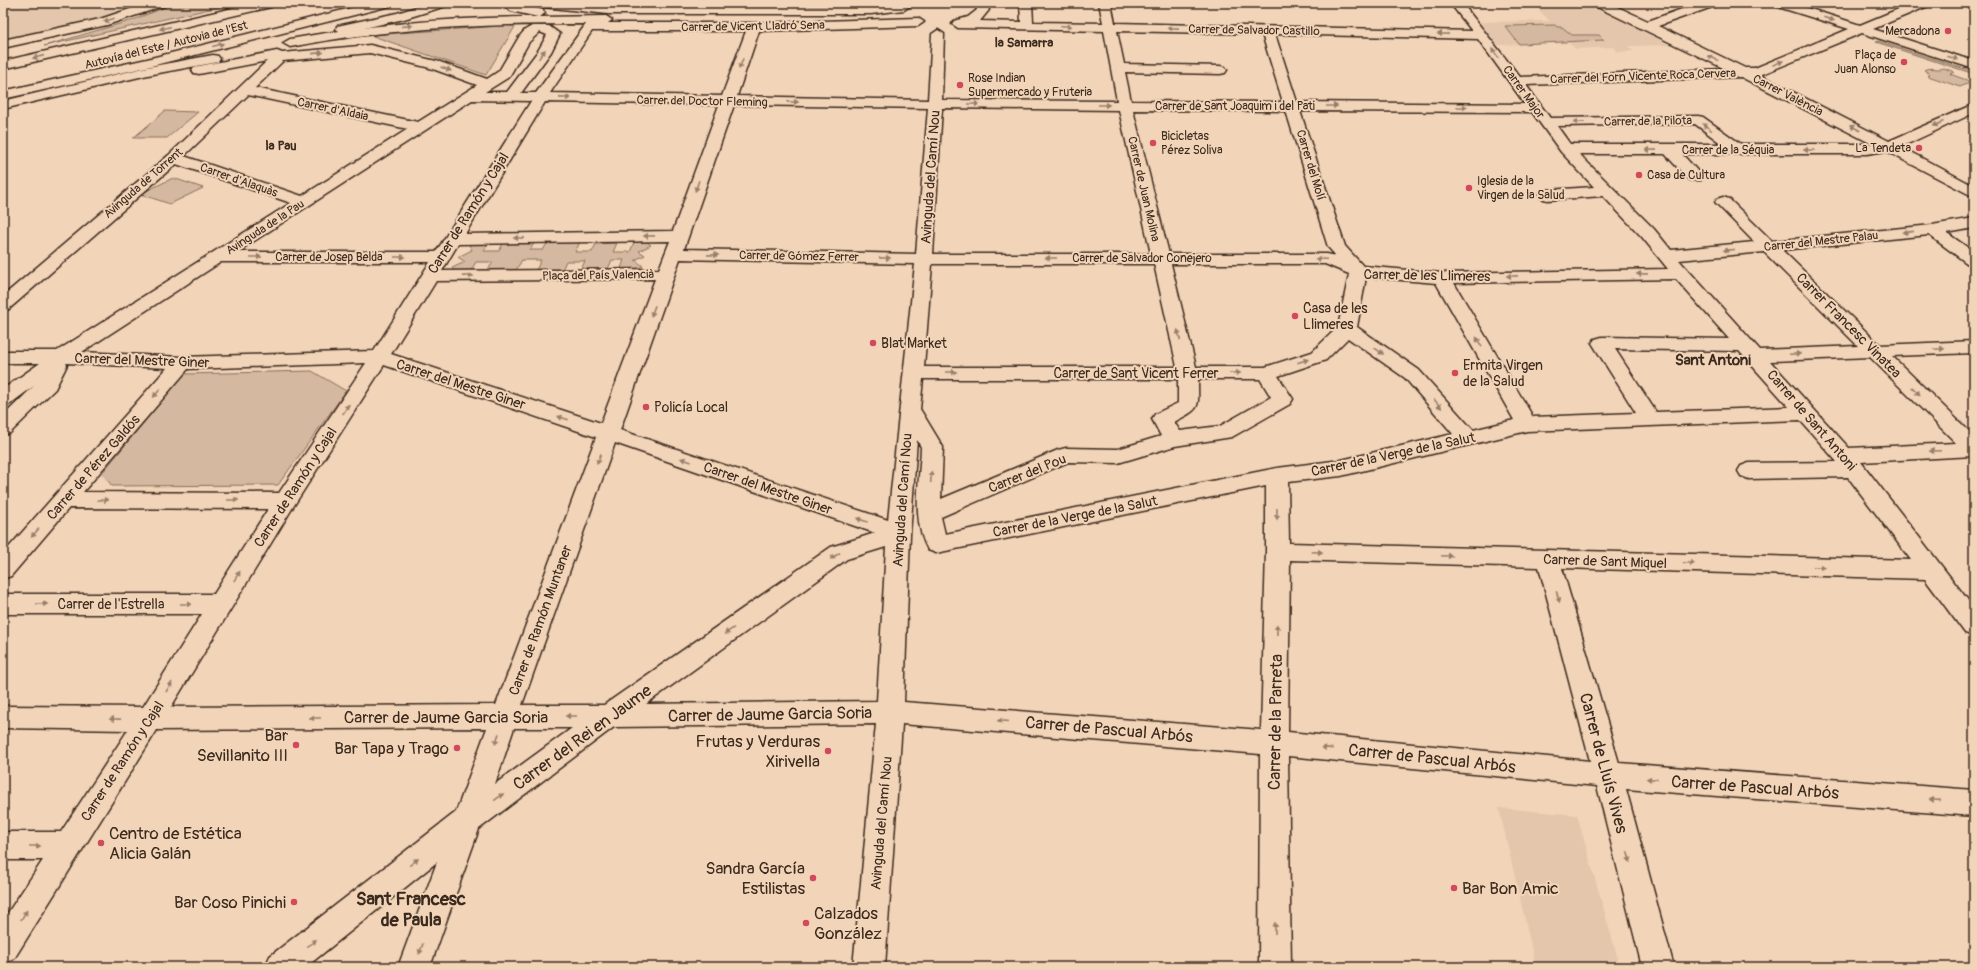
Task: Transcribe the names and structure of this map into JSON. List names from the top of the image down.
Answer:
{
  "streets": {
    "main road": [
      "Carrer de Vicent Lladró Sena",
      "Carrer de Salvador Castillo",
      "Autovía del Este / Autovia de l'Est",
      "Carrer del Forn Vicente Roca Cervera",
      "Carrer Major",
      "Carrer València",
      "Carrer del Doctor Fleming",
      "Carrer de Sant Joaquim i del Pati",
      "Carrer d'Aldaia",
      "Carrer de la Pilota",
      "Carrer de la Séquia",
      "Carrer del Molí",
      "Avinguda del Camí Nou",
      "Carrer d'Alaquàs",
      "Avinguda de Torrent",
      "Carrer de Juan Molina",
      "Carrer de Ramón y Cajal",
      "Avinguda de la Pau",
      "Carrer del Mestre Palau",
      "Carrer de Gómez Ferrer",
      "Carrer de Josep Belda",
      "Carrer de Salvador Conejero",
      "Plaça del País Valencià",
      "Carrer de les Llimeres",
      "Carrer Francesc Vinatea",
      "Carrer del Mestre Giner",
      "Carrer de Sant Vicent Ferrer",
      "Carrer de Sant Antoni",
      "Carrer de la Verge de la Salut",
      "Carrer de Pérez Galdós",
      "Carrer del Pou",
      "Carrer de Sant Miquel",
      "Carrer de l'Estrella",
      "Carrer de Ramón Muntaner",
      "Carrer de Jaume Garcia Soria",
      "Carrer de la Parreta",
      "Carrer de Pascual Arbós",
      "Carrer del Rei en Jaume",
      "Carrer de Lluís Vives"
    ]
  },
  "crossings": [
    ["Carrer de Vicent Lladró Sena", "Carrer de Ramón y Cajal"],
    ["Carrer de Salvador Castillo", "Carrer Major"],
    ["Carrer de Salvador Castillo", "Carrer del Molí"],
    ["Carrer de Salvador Castillo", "Carrer de Juan Molina"],
    ["Carrer del Forn Vicente Roca Cervera", "Carrer Major"],
    ["Carrer del Forn Vicente Roca Cervera", "Carrer València"],
    ["Carrer Major", "Carrer de Sant Joaquim i del Pati"],
    ["Carrer Major", "Carrer de la Pilota"],
    ["Carrer Major", "Carrer de la Séquia"],
    ["Carrer Major", "Carrer de Sant Antoni"],
    ["Carrer València", "Carrer de la Séquia"],
    ["Carrer del Doctor Fleming", "Carrer de Sant Joaquim i del Pati"],
    ["Carrer del Doctor Fleming", "Avinguda del Camí Nou"],
    ["Carrer del Doctor Fleming", "Carrer de Ramón y Cajal"],
    ["Carrer del Doctor Fleming", "Avinguda de la Pau"],
    ["Carrer de Sant Joaquim i del Pati", "Carrer del Molí"],
    ["Carrer de Sant Joaquim i del Pati", "Avinguda del Camí Nou"],
    ["Carrer de Sant Joaquim i del Pati", "Carrer de Juan Molina"],
    ["Carrer d'Aldaia", "Avinguda de Torrent"],
    ["Carrer d'Aldaia", "Avinguda de la Pau"],
    ["Carrer de la Pilota", "Carrer de la Séquia"],
    ["Carrer del Molí", "Carrer de Salvador Conejero"],
    ["Carrer del Molí", "Carrer de les Llimeres"],
    ["Avinguda del Camí Nou", "Carrer de Gómez Ferrer"],
    ["Avinguda del Camí Nou", "Carrer de Salvador Conejero"],
    ["Avinguda del Camí Nou", "Carrer del Mestre Giner"],
    ["Avinguda del Camí Nou", "Carrer de Sant Vicent Ferrer"],
    ["Avinguda del Camí Nou", "Carrer de Jaume Garcia Soria"],
    ["Avinguda del Camí Nou", "Carrer de Pascual Arbós"],
    ["Avinguda del Camí Nou", "Carrer del Rei en Jaume"],
    ["Carrer d'Alaquàs", "Avinguda de Torrent"],
    ["Carrer d'Alaquàs", "Avinguda de la Pau"],
    ["Carrer de Juan Molina", "Carrer de Salvador Conejero"],
    ["Carrer de Juan Molina", "Carrer de Sant Vicent Ferrer"],
    ["Carrer de Ramón y Cajal", "Carrer de Josep Belda"],
    ["Carrer de Ramón y Cajal", "Plaça del País Valencià"],
    ["Carrer de Ramón y Cajal", "Carrer del Mestre Giner"],
    ["Carrer de Ramón y Cajal", "Carrer de l'Estrella"],
    ["Carrer de Ramón y Cajal", "Carrer de Jaume Garcia Soria"],
    ["Avinguda de la Pau", "Carrer de Josep Belda"],
    ["Avinguda de la Pau", "Carrer del Mestre Giner"],
    ["Carrer del Mestre Palau", "Carrer Francesc Vinatea"],
    ["Carrer del Mestre Palau", "Carrer de Sant Antoni"],
    ["Carrer de Gómez Ferrer", "Carrer de Salvador Conejero"],
    ["Carrer de Gómez Ferrer", "Plaça del País Valencià"],
    ["Carrer de Gómez Ferrer", "Carrer de Ramón Muntaner"],
    ["Carrer de Salvador Conejero", "Carrer de les Llimeres"],
    ["Plaça del País Valencià", "Carrer de Ramón Muntaner"],
    ["Carrer de les Llimeres", "Carrer de Sant Vicent Ferrer"],
    ["Carrer de les Llimeres", "Carrer de Sant Antoni"],
    ["Carrer del Mestre Giner", "Carrer de Pérez Galdós"],
    ["Carrer del Mestre Giner", "Carrer de Ramón Muntaner"],
    ["Carrer del Mestre Giner", "Carrer del Rei en Jaume"],
    ["Carrer de Sant Vicent Ferrer", "Carrer del Pou"],
    ["Carrer de Sant Antoni", "Carrer de la Verge de la Salut"],
    ["Carrer de Sant Antoni", "Carrer de Sant Miquel"],
    ["Carrer de la Verge de la Salut", "Carrer del Pou"],
    ["Carrer de la Verge de la Salut", "Carrer de la Parreta"],
    ["Carrer de Sant Miquel", "Carrer de la Parreta"],
    ["Carrer de Sant Miquel", "Carrer de Lluís Vives"],
    ["Carrer de Ramón Muntaner", "Carrer de Jaume Garcia Soria"],
    ["Carrer de Ramón Muntaner", "Carrer del Rei en Jaume"],
    ["Carrer de Jaume Garcia Soria", "Carrer de Pascual Arbós"],
    ["Carrer de Jaume Garcia Soria", "Carrer del Rei en Jaume"],
    ["Carrer de la Parreta", "Carrer de Pascual Arbós"],
    ["Carrer de Pascual Arbós", "Carrer de Lluís Vives"]
  ],
  "one_way": [
    "Carrer de Sant Joaquim i del Pati",
    "Carrer de Ramón y Cajal",
    "Carrer de Gómez Ferrer",
    "Carrer de Salvador Conejero",
    "Carrer de les Llimeres",
    "Carrer Francesc Vinatea",
    "Carrer de Sant Vicent Ferrer",
    "Carrer de Sant Miquel",
    "Carrer de Ramón Muntaner",
    "Carrer de Jaume Garcia Soria",
    "Carrer de Pascual Arbós",
    "Carrer de Lluís Vives"
  ],
  "districts": [
    "la Samarra",
    "la Pau",
    "Sant Antoni",
    "Sant Francesc de Paula"
  ],
  "places": [
    "Mercadona",
    "Plaça de Juan Alonso",
    "Rose Indian Supermercado y Fruteria",
    "Bicicletas Pérez Soliva",
    "La Tendeta",
    "Casa de Cultura",
    "Iglesia de la Virgen de la Salud",
    "Casa de les Llimeres",
    "Blat Market",
    "Ermita Virgen de la Salud",
    "Policía Local",
    "Bar Sevillanito III",
    "Bar Tapa y Trago",
    "Frutas y Verduras Xirivella",
    "Centro de Estética Alicia Galán",
    "Sandra García Estilistas",
    "Bar Bon Amic",
    "Bar Coso Pinichi",
    "Calzados González"
  ]
}
